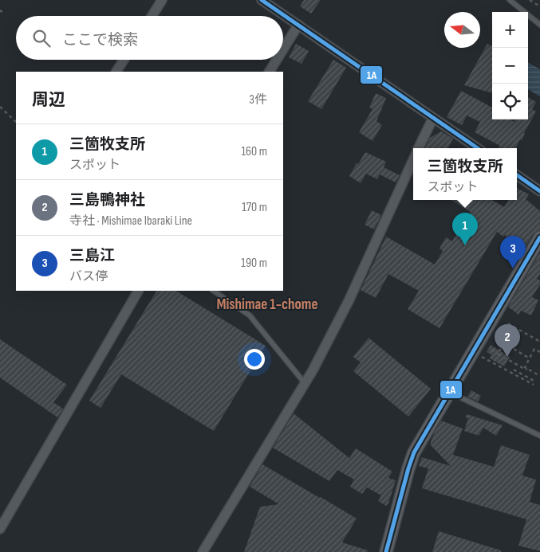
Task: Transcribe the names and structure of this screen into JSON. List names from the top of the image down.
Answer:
{
  "districts": ["Mishimae 1-chome"],
  "lines": ["transit line 1A"],
  "north": "left",
  "page": {
    "map_buttons": ["+", "−"],
    "search": "ここで検索",
    "heading": ["周辺", "3件"],
    "list": [
      {
        "mark": "1",
        "name": "三箇牧支所",
        "note": "スポット",
        "value": "160 m"
      },
      {
        "mark": "2",
        "name": "三島鴨神社",
        "note": "寺社 · Mishimae Ibaraki Line",
        "value": "170 m"
      },
      {
        "mark": "3",
        "name": "三島江",
        "note": "バス停",
        "value": "190 m"
      }
    ],
    "popup": ["三箇牧支所", "スポット"],
    "pins": ["1", "3", "2"]
  }
}
